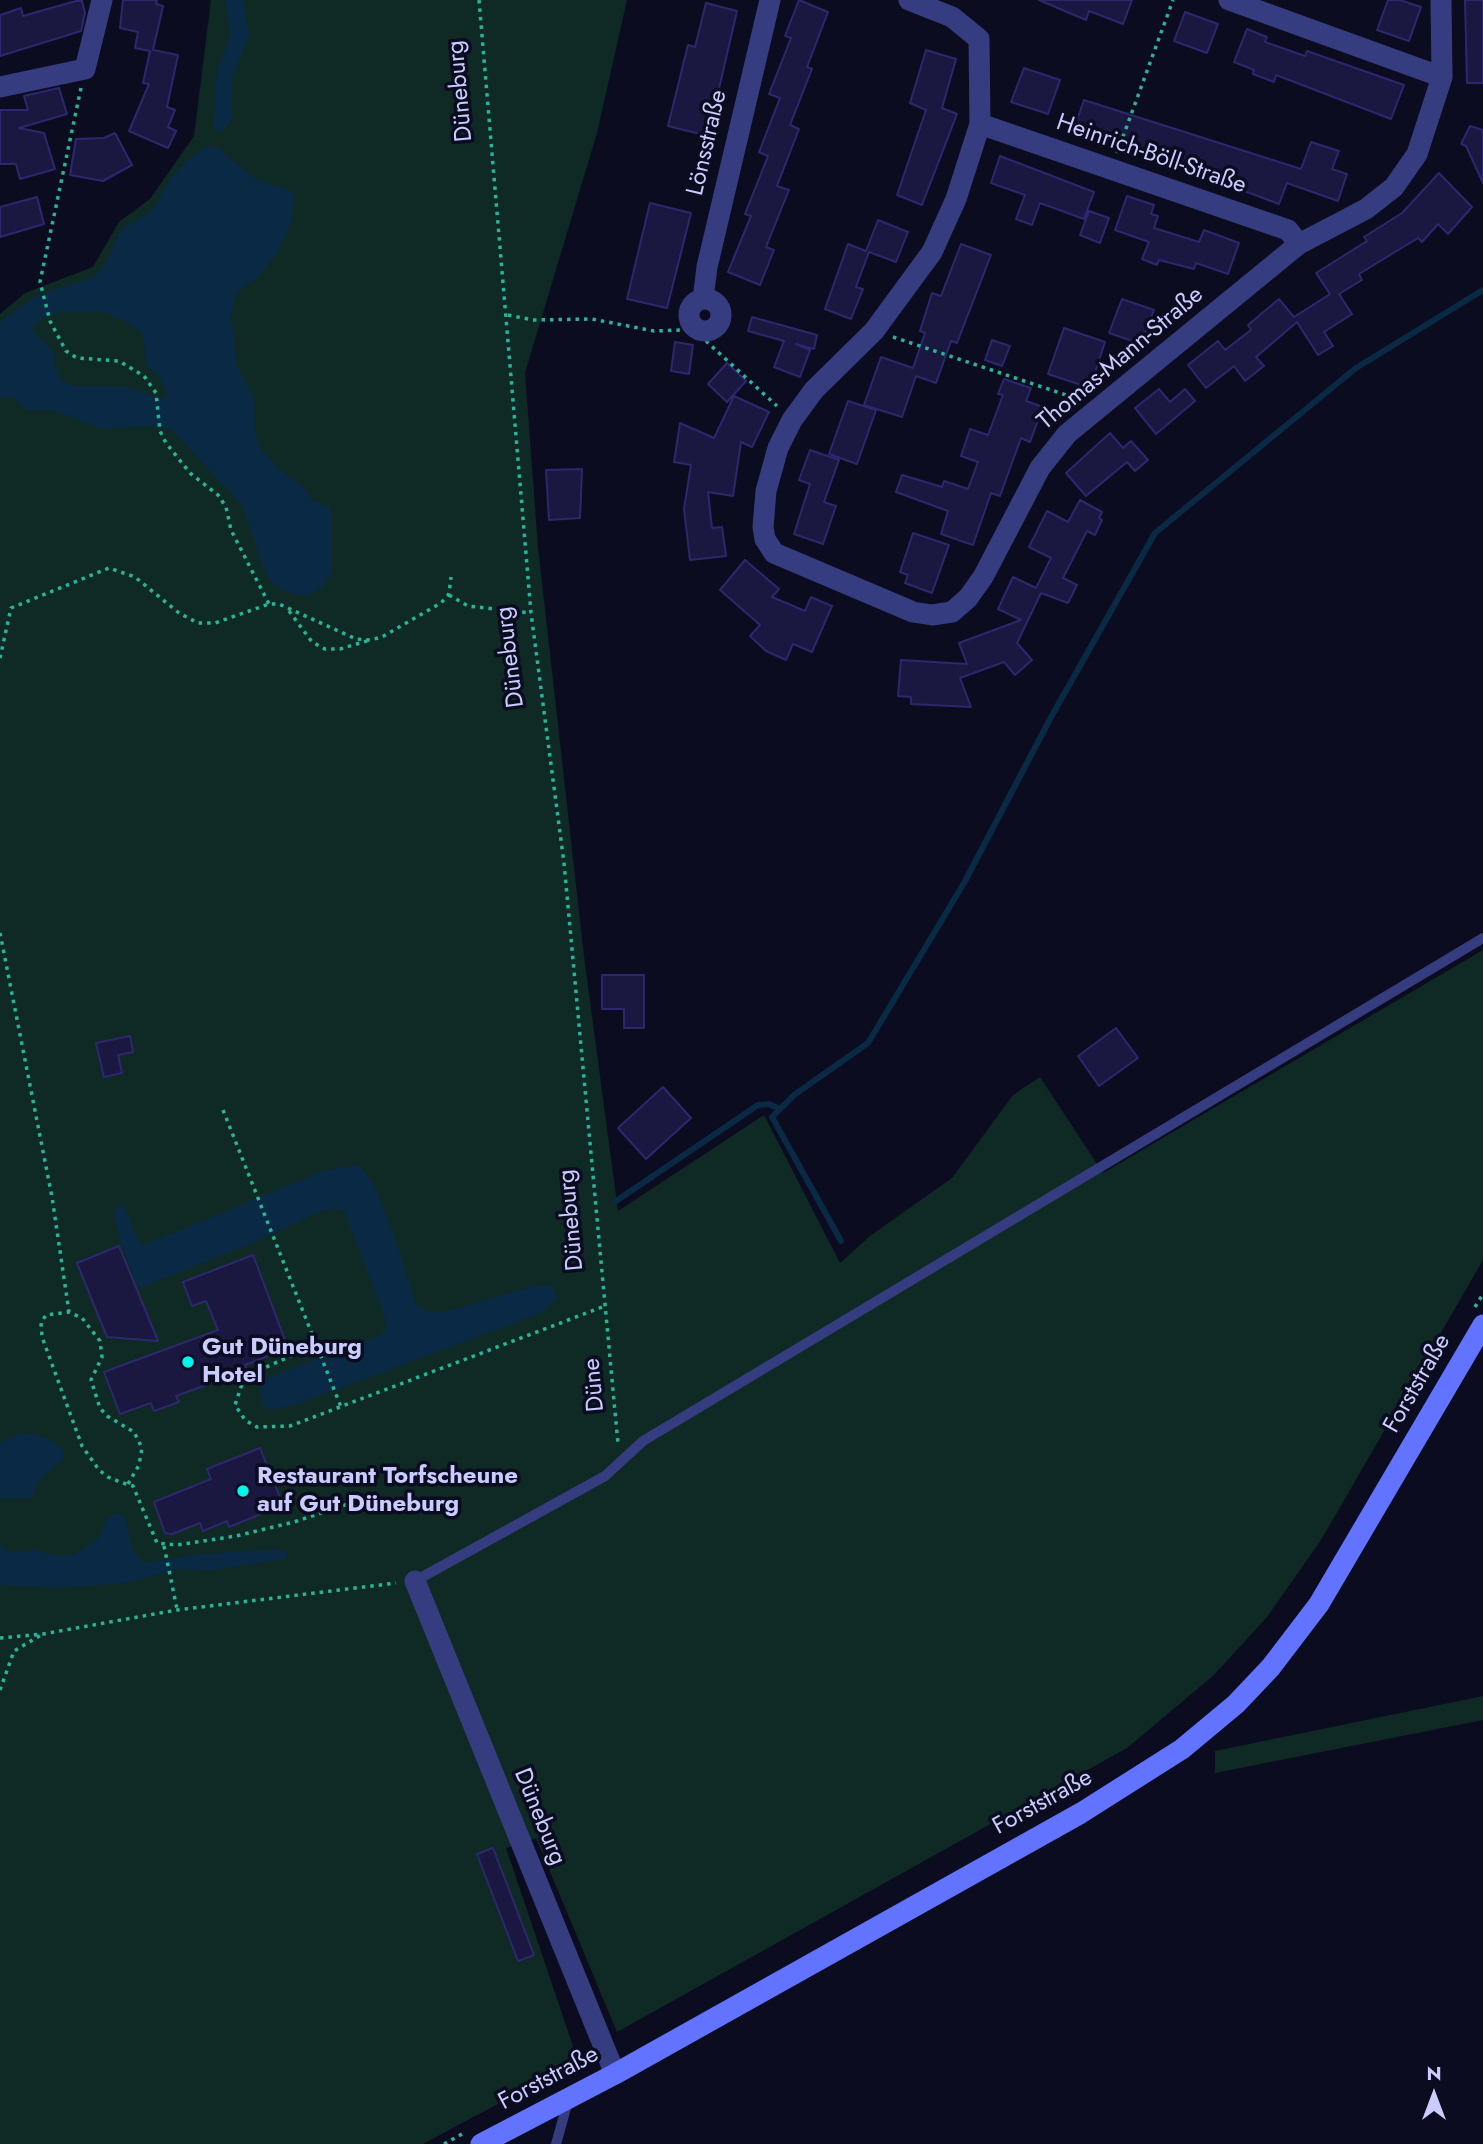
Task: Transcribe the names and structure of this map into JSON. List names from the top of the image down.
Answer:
{
  "streets": {
    "street": [
      "Düneburg",
      "Lönsstraße",
      "Heinrich-Böll-Straße",
      "Thomas-Mann-Straße",
      "Forststraße"
    ],
    "path": ["Düne"]
  },
  "crossings": [
    ["Düneburg", "Forststraße"],
    ["Düneburg", "Düne"],
    ["Heinrich-Böll-Straße", "Thomas-Mann-Straße"]
  ],
  "places": ["Gut Düneburg Hotel", "Restaurant Torfscheune auf Gut Düneburg"],
  "north": "top"
}
